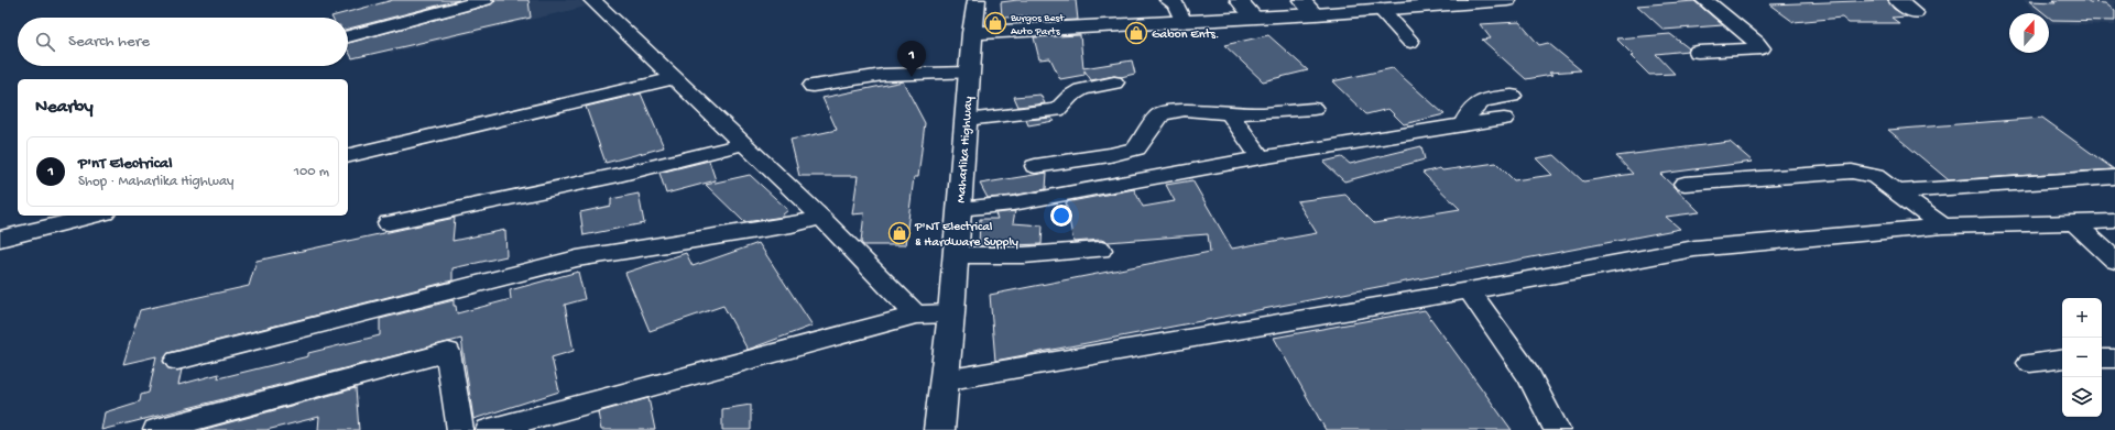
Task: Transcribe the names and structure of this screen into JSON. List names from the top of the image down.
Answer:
{
  "streets": {
    "main road": ["Maharlika Highway"]
  },
  "places": {
    "shop": ["Burgos Best Auto Parts", "Gabon Ents.", "P'NT Electrical & Hardware Supply"]
  },
  "north": "top",
  "page": {
    "search": "Search here",
    "pins": "1",
    "heading": "Nearby",
    "list": [
      {
        "mark": "1",
        "name": "P'nT Electrical",
        "note": "Shop · Maharlika Highway",
        "value": "100 m"
      }
    ],
    "map_buttons": ["+", "−"]
  }
}
